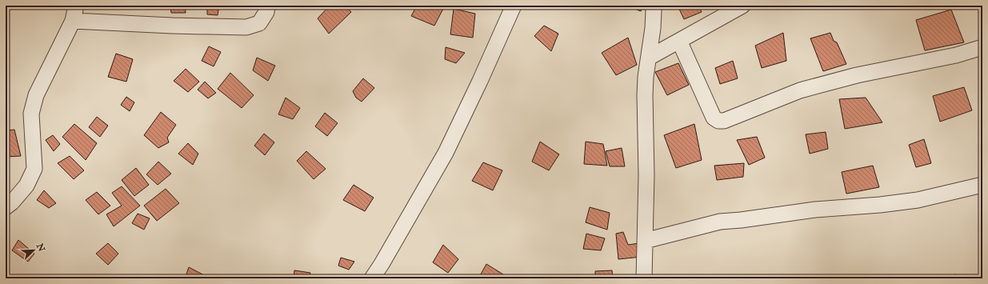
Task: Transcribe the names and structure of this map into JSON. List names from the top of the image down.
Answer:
{
  "north": "top right"
}
